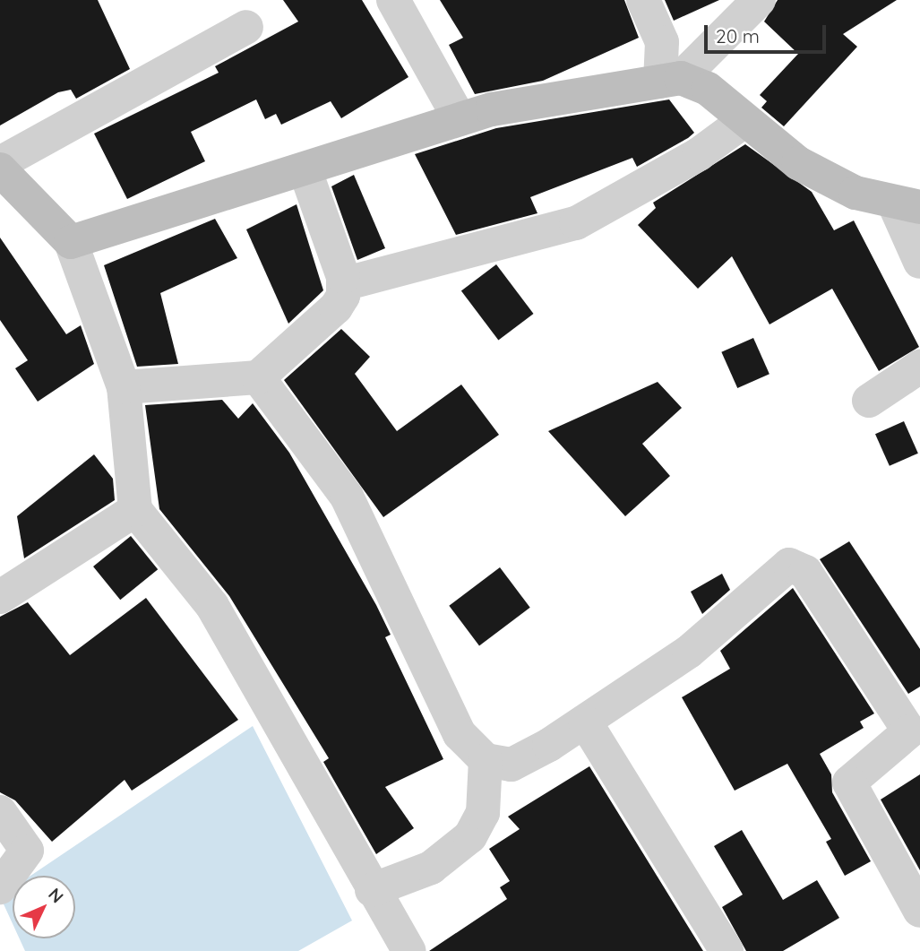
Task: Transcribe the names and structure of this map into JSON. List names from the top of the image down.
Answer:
{
  "scale_bar": "20 m",
  "north": "top right"
}
